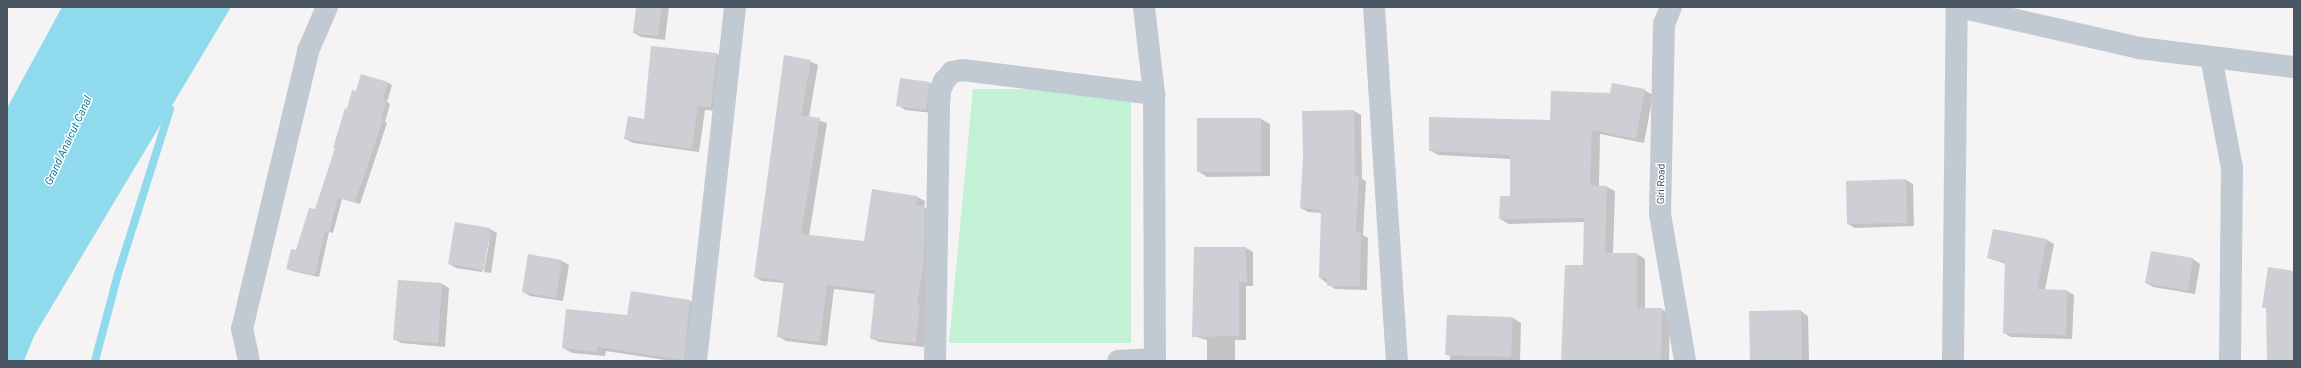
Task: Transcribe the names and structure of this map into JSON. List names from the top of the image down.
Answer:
{
  "streets": {
    "street": ["Giri Road"]
  },
  "water": ["Grand Anaicut Canal"]
}
